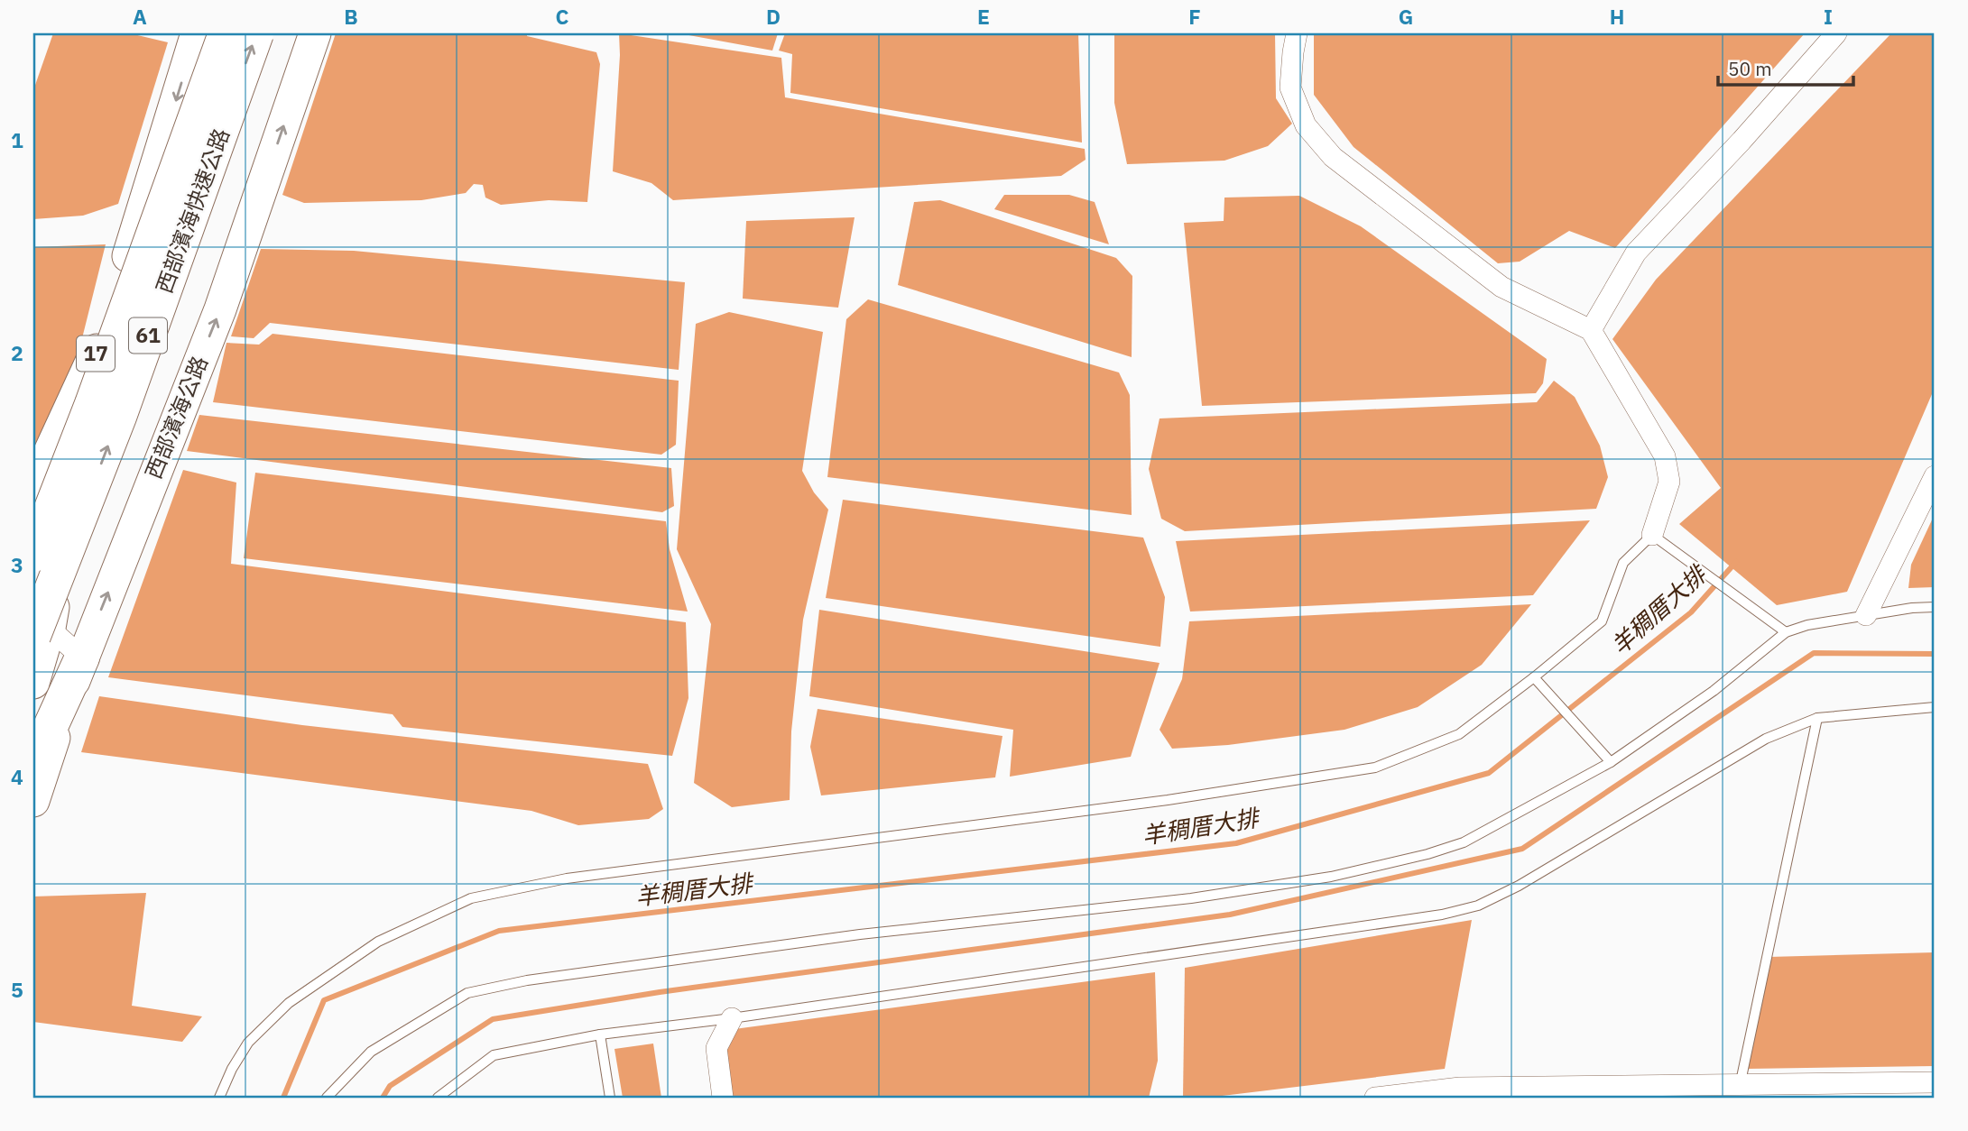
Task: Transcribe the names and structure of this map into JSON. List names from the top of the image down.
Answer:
{
  "streets": {
    "highway": ["西部濱海快速公路", "61"],
    "main road": ["17", "西部濱海公路"]
  },
  "crossings": [
    ["西部濱海快速公路", "17"]
  ],
  "water": ["羊稠厝大排"],
  "scale_bar": "50 m",
  "grid": {
    "columns": [
      "A",
      "B",
      "C",
      "D",
      "E",
      "F",
      "G",
      "H",
      "I"
    ],
    "rows": [
      "1",
      "2",
      "3",
      "4",
      "5"
    ]
  }
}
